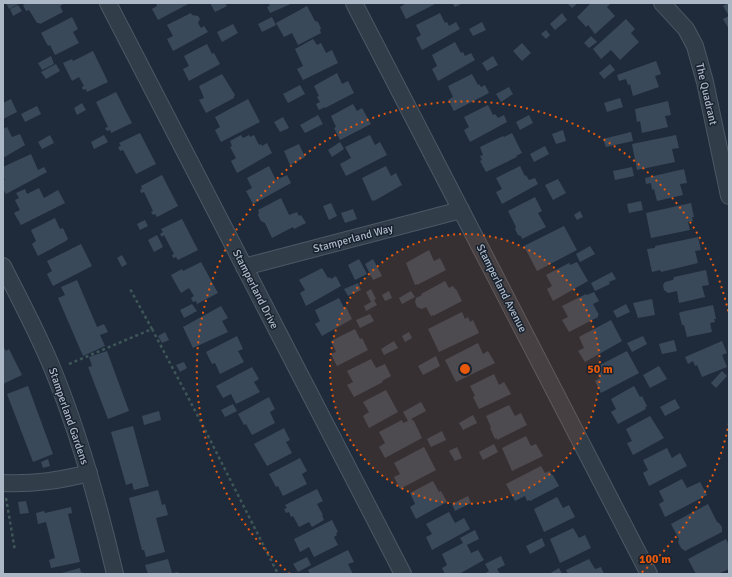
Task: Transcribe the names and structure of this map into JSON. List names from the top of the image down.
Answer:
{
  "streets": {
    "street": [
      "The Quadrant",
      "Stamperland Way",
      "Stamperland Avenue",
      "Stamperland Drive",
      "Stamperland Gardens"
    ]
  },
  "crossings": [
    ["Stamperland Way", "Stamperland Avenue"],
    ["Stamperland Way", "Stamperland Drive"]
  ],
  "rings": ["50 m", "100 m"]
}
